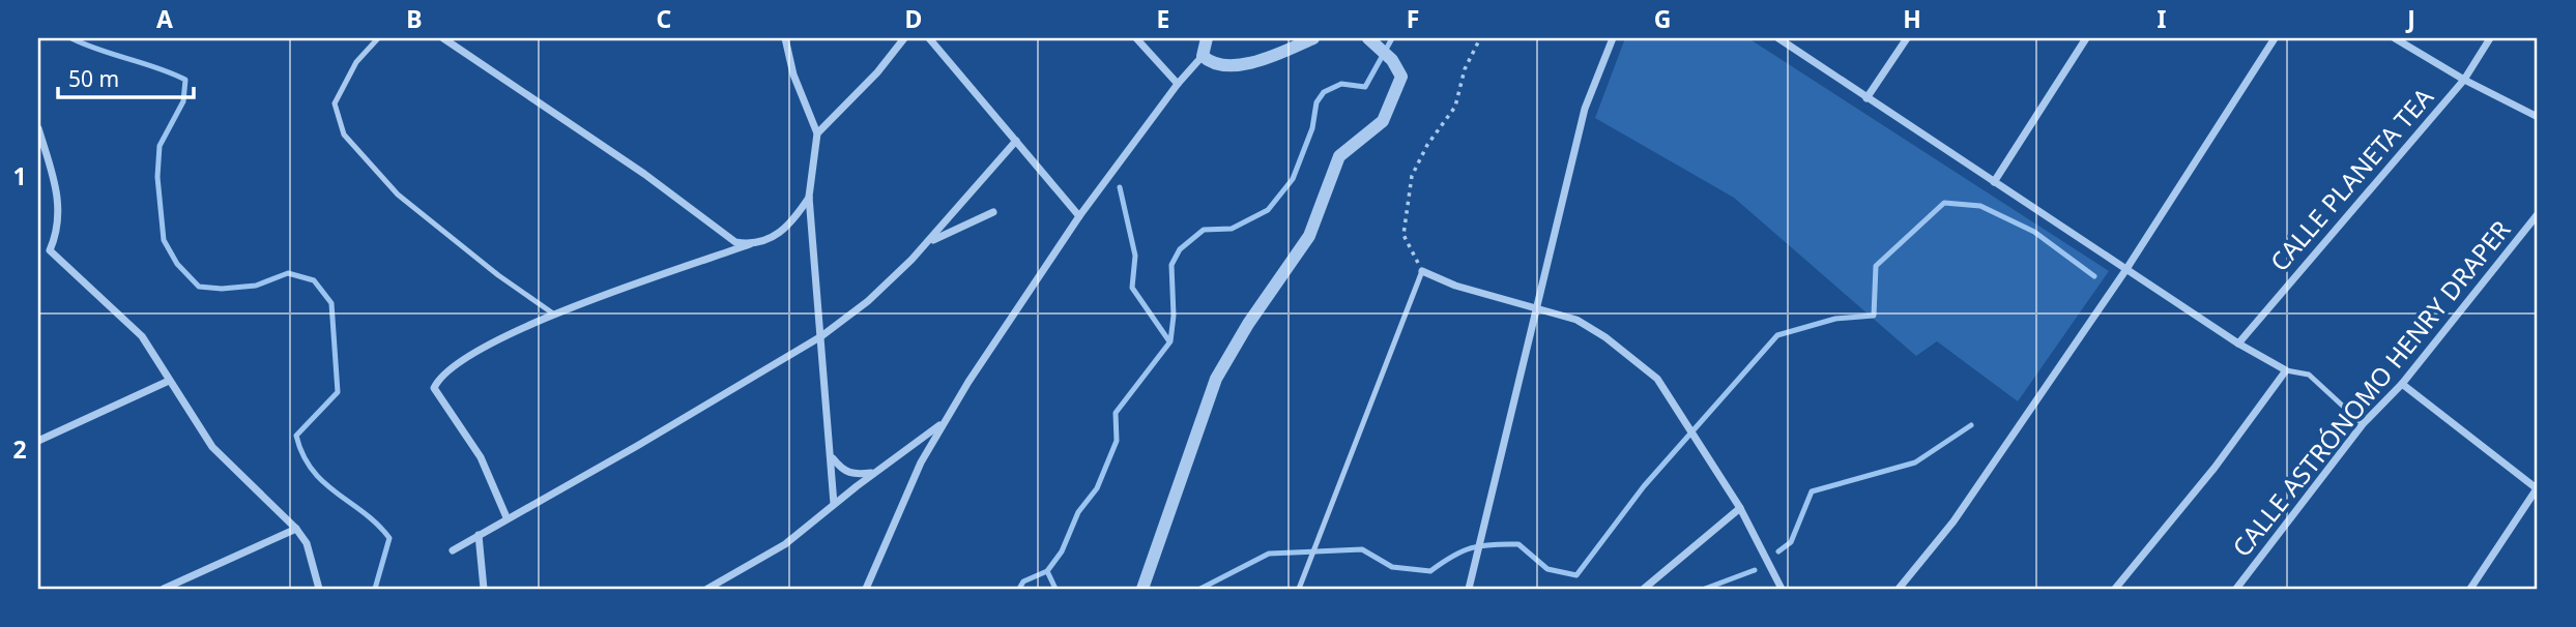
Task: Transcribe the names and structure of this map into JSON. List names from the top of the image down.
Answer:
{
  "streets": {
    "street": ["CALLE PLANETA TEA", "CALLE ASTRÓNOMO HENRY DRAPER"]
  },
  "scale_bar": "50 m",
  "grid": {
    "columns": [
      "A",
      "B",
      "C",
      "D",
      "E",
      "F",
      "G",
      "H",
      "I",
      "J"
    ],
    "rows": ["1", "2"]
  }
}
